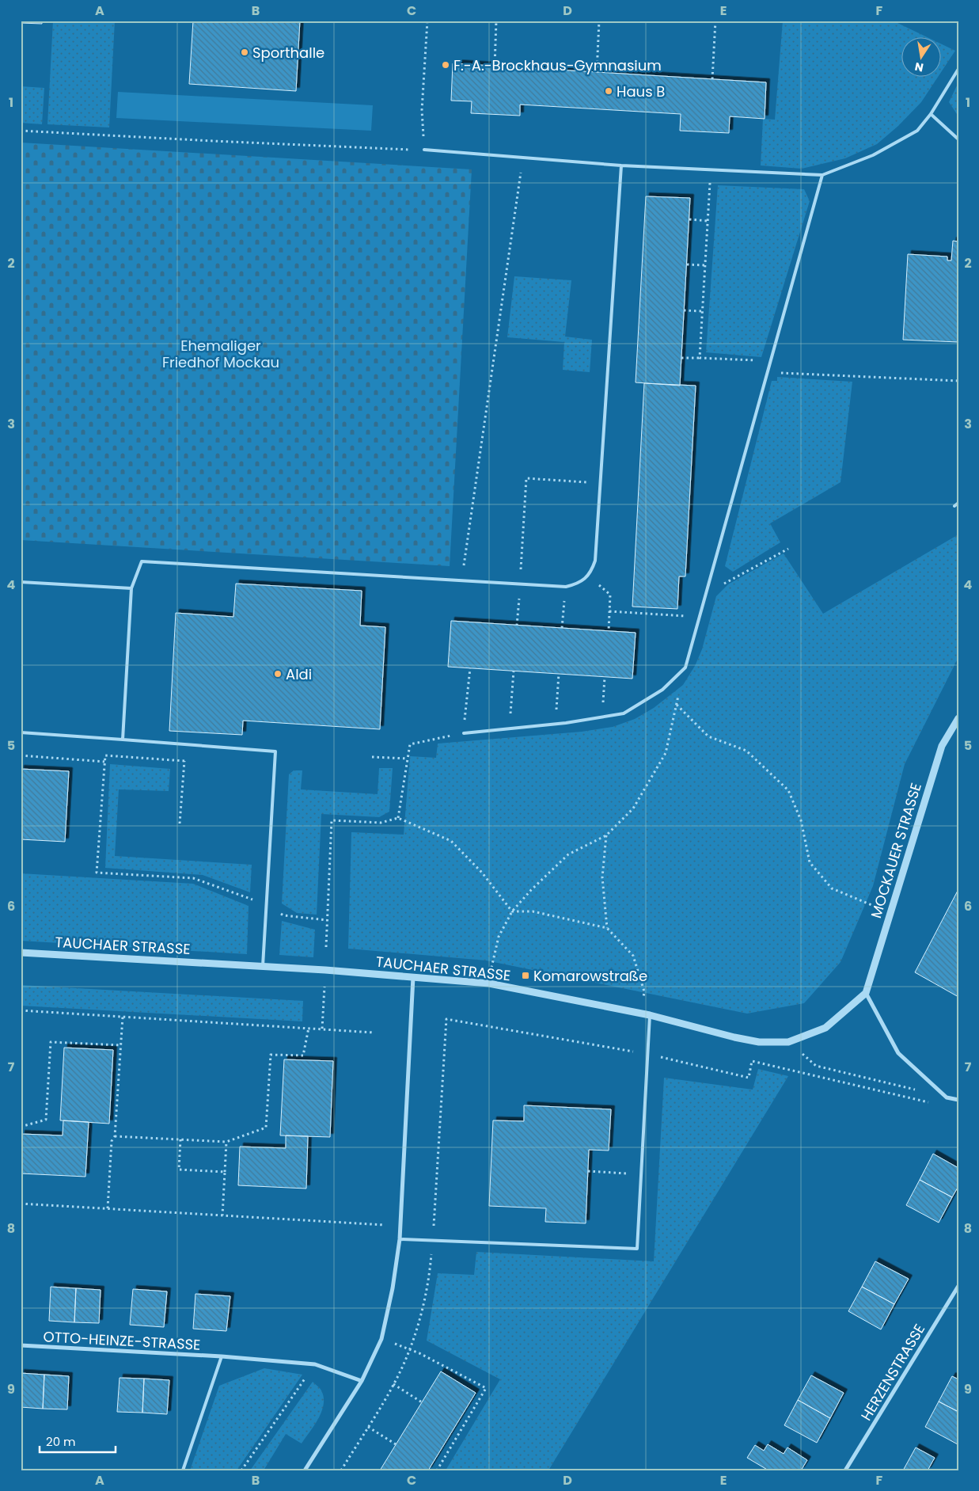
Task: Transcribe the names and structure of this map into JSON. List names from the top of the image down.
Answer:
{
  "streets": {
    "street": [
      "MOCKAUER STRASSE",
      "TAUCHAER STRASSE",
      "OTTO-HEINZE-STRASSE",
      "HERZENSTRASSE"
    ]
  },
  "crossings": [
    ["MOCKAUER STRASSE", "TAUCHAER STRASSE"]
  ],
  "parks": ["Ehemaliger Friedhof Mockau"],
  "places": {
    "other": [
      "Sporthalle",
      "F.-A.-Brockhaus-Gymnasium",
      "Haus B",
      "Aldi"
    ],
    "transit": ["Komarowstraße"]
  },
  "scale_bar": "20 m",
  "north": "bottom",
  "grid": {
    "columns": [
      "A",
      "B",
      "C",
      "D",
      "E",
      "F"
    ],
    "rows": [
      "1",
      "2",
      "3",
      "4",
      "5",
      "6",
      "7",
      "8",
      "9"
    ]
  }
}
